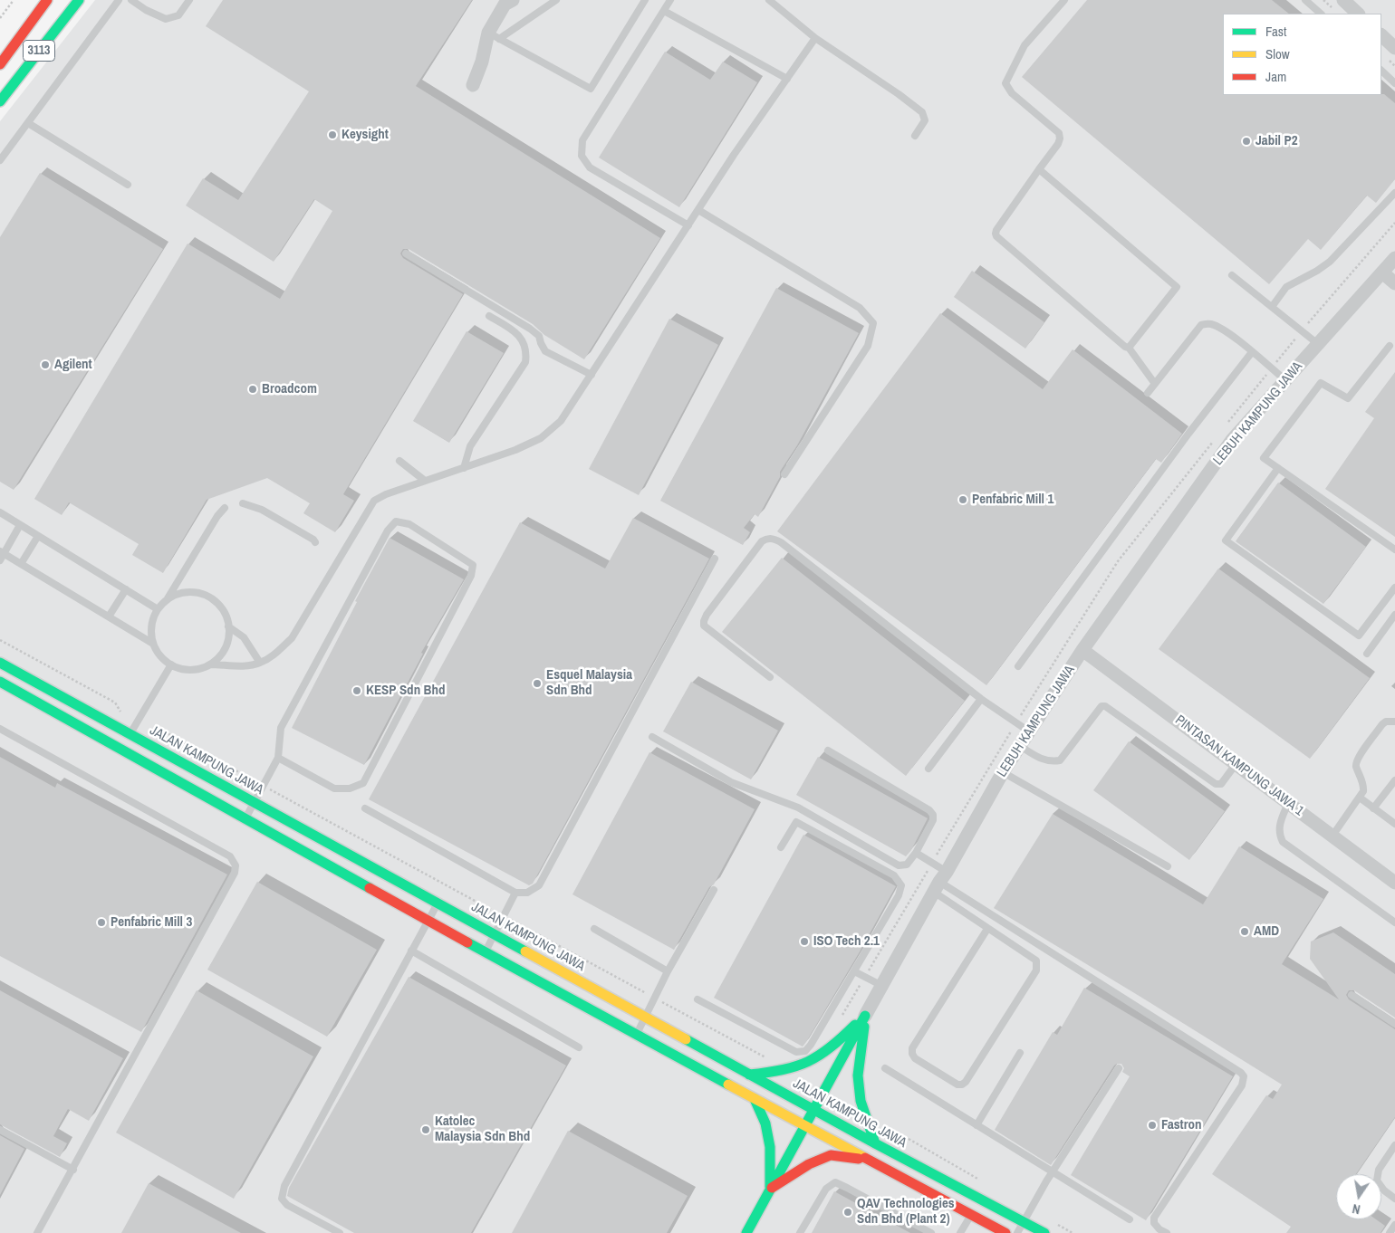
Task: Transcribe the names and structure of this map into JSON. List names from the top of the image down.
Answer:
{
  "streets": {
    "main road": ["3113", "LEBUH KAMPUNG JAWA", "JALAN KAMPUNG JAWA"],
    "street": ["PINTASAN KAMPUNG JAWA 1"]
  },
  "crossings": [
    ["LEBUH KAMPUNG JAWA", "JALAN KAMPUNG JAWA"],
    ["LEBUH KAMPUNG JAWA", "PINTASAN KAMPUNG JAWA 1"]
  ],
  "places": [
    "Keysight",
    "Jabil P2",
    "Agilent",
    "Broadcom",
    "Penfabric Mill 1",
    "Esquel Malaysia Sdn Bhd",
    "KESP Sdn Bhd",
    "Penfabric Mill 3",
    "AMD",
    "ISO Tech 2.1",
    "Fastron",
    "Katolec Malaysia Sdn Bhd",
    "QAV Technologies Sdn Bhd (Plant 2)"
  ],
  "legend": ["Fast", "Slow", "Jam"],
  "north": "bottom"
}
